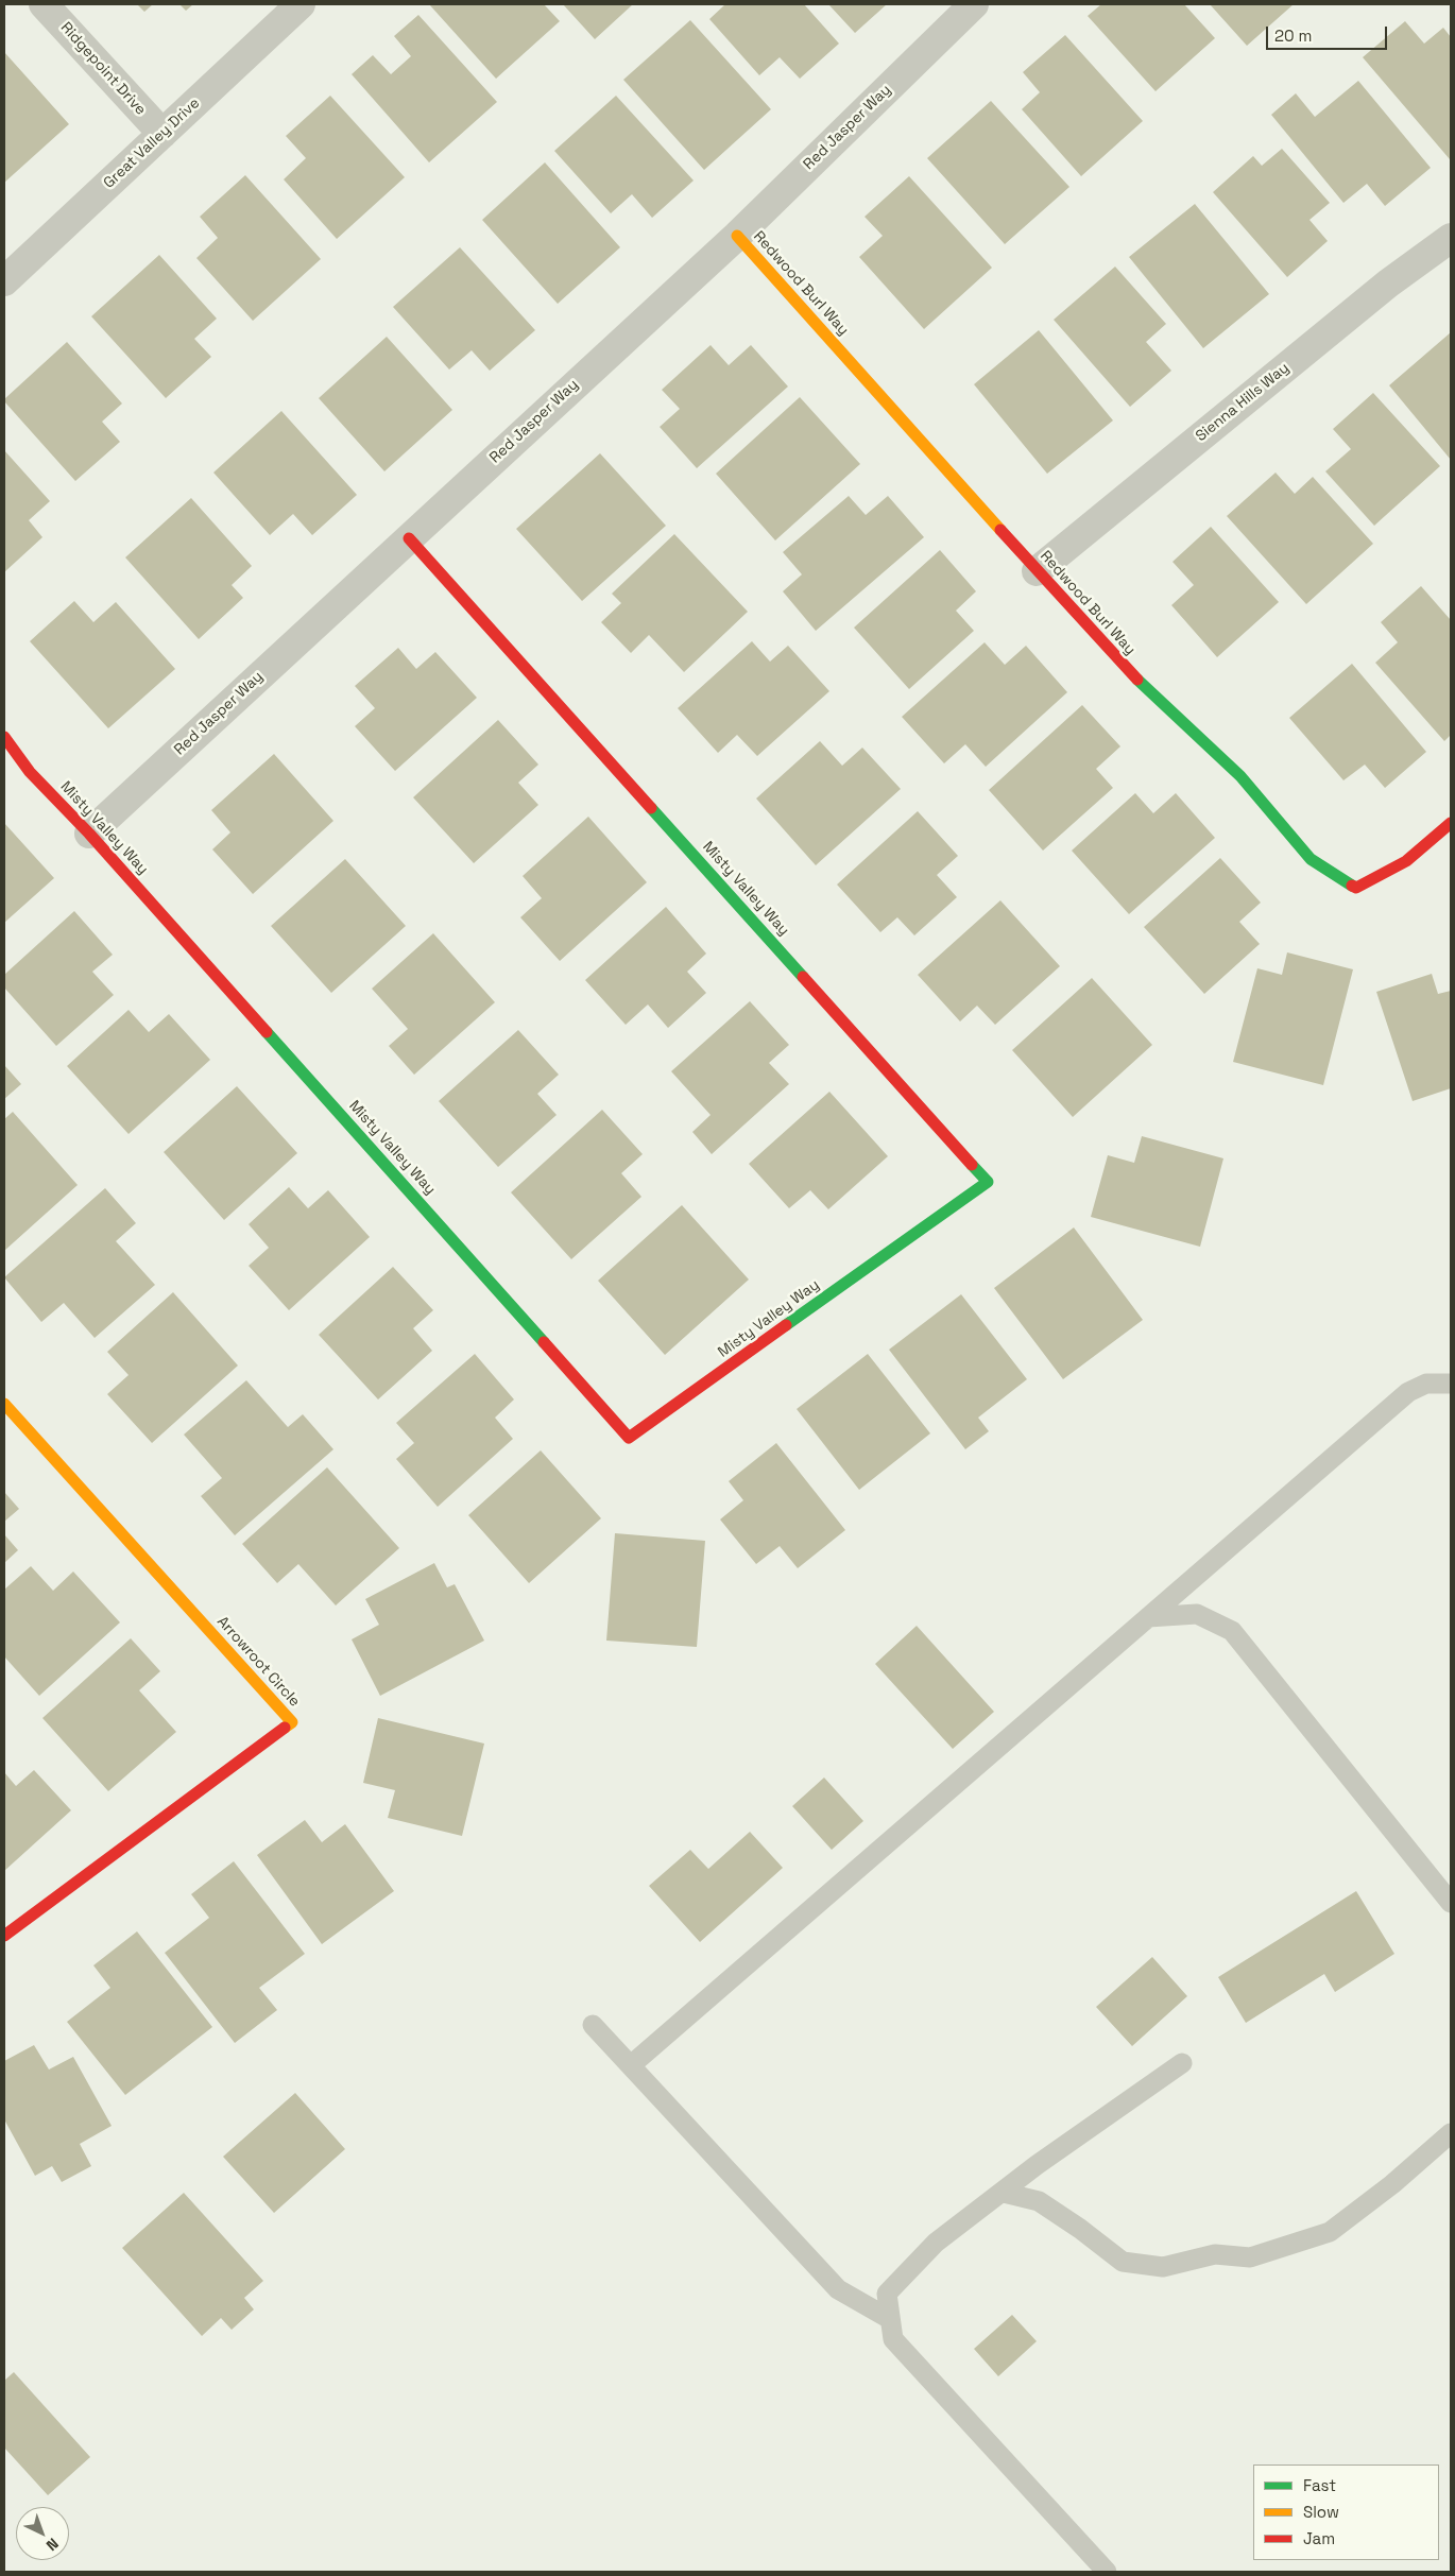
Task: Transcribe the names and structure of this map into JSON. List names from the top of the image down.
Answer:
{
  "streets": {
    "street": [
      "Ridgepoint Drive",
      "Red Jasper Way",
      "Great Valley Drive",
      "Redwood Burl Way",
      "Sienna Hills Way",
      "Misty Valley Way",
      "Arrowroot Circle"
    ]
  },
  "crossings": [
    ["Ridgepoint Drive", "Great Valley Drive"],
    ["Red Jasper Way", "Redwood Burl Way"],
    ["Red Jasper Way", "Misty Valley Way"],
    ["Redwood Burl Way", "Sienna Hills Way"]
  ],
  "legend": ["Fast", "Slow", "Jam"],
  "scale_bar": "20 m",
  "north": "bottom right"
}
